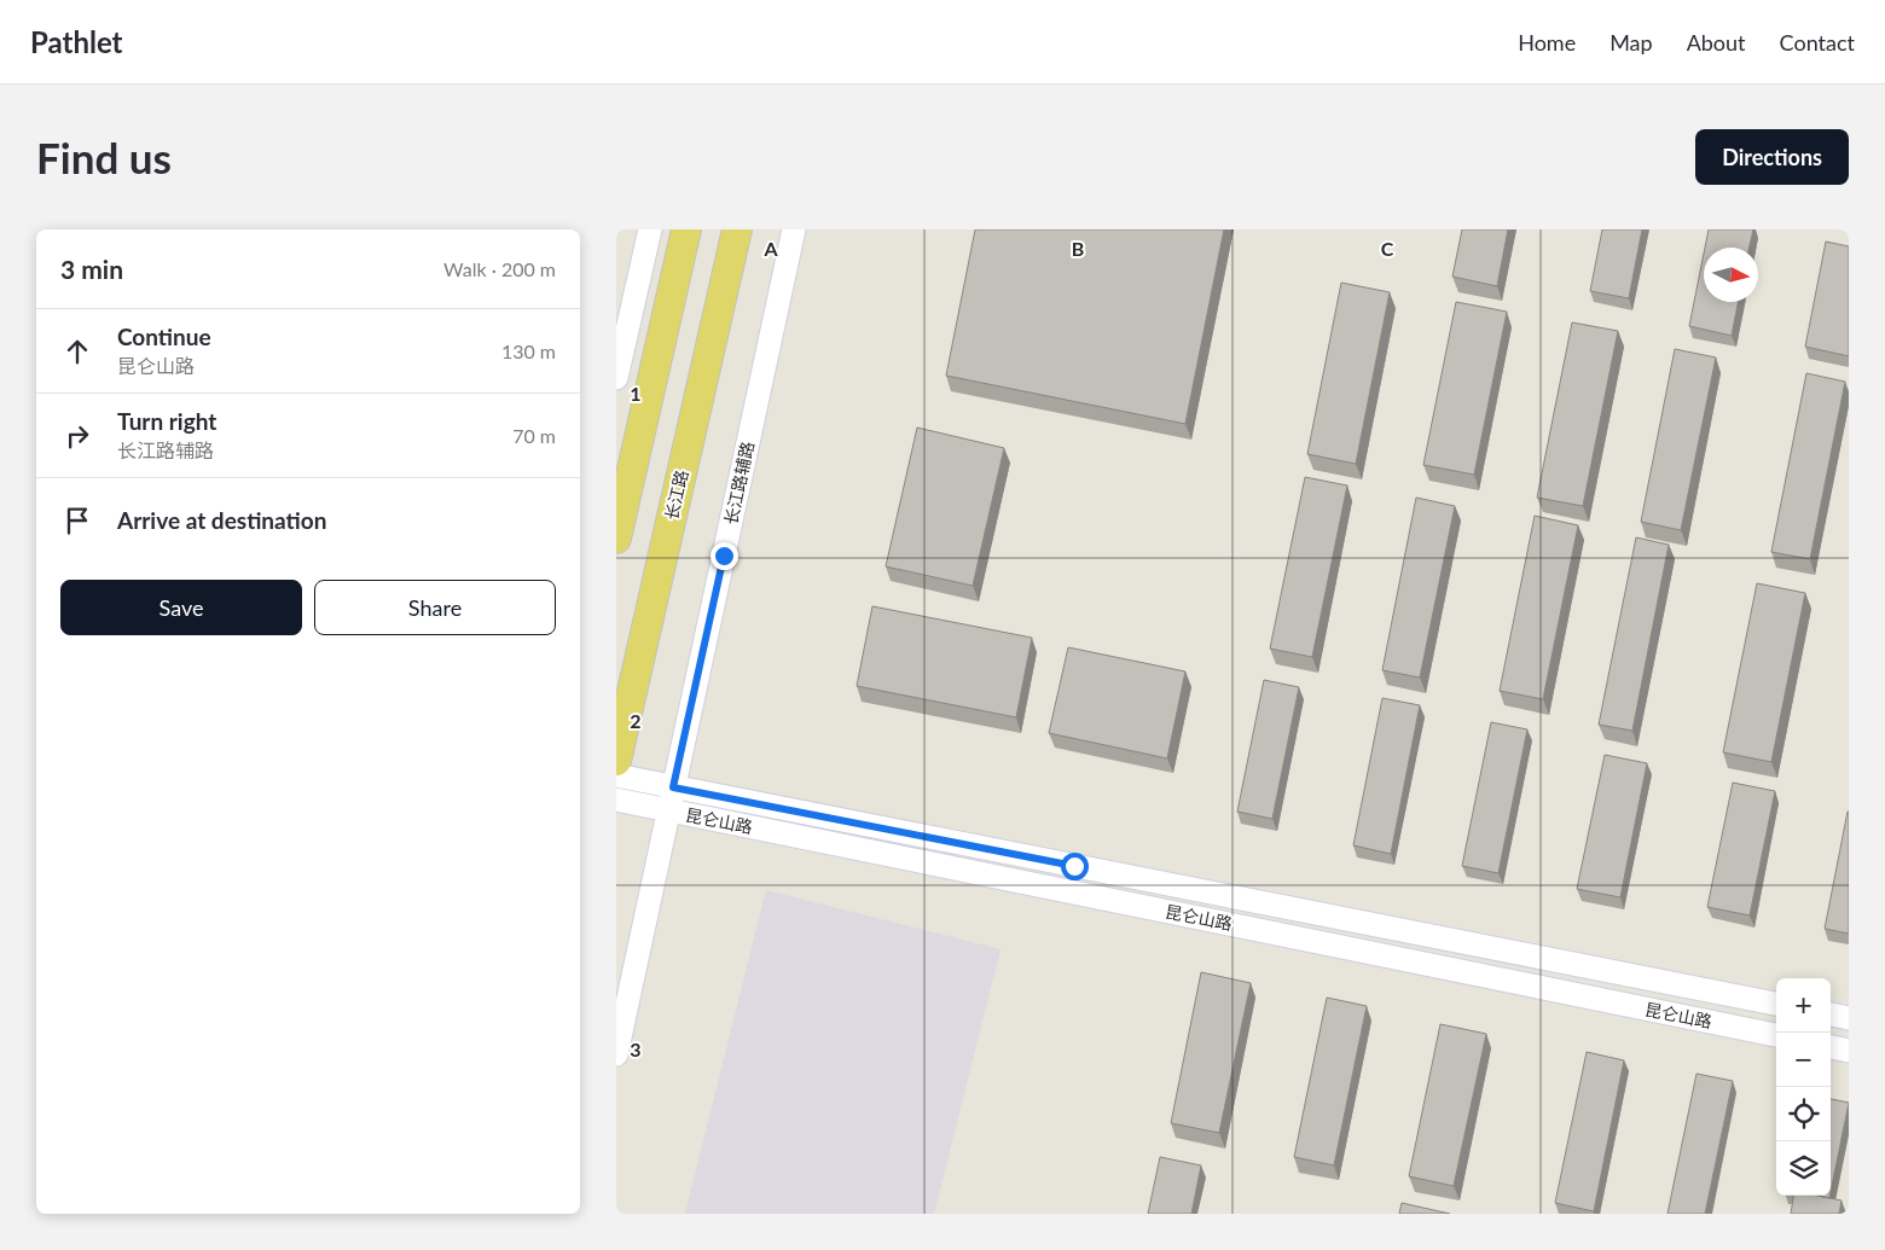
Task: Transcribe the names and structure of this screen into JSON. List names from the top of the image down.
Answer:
{
  "streets": {
    "main road": ["长江路"],
    "street": ["长江路辅路", "昆仑山路"]
  },
  "crossings": [
    ["长江路辅路", "昆仑山路"]
  ],
  "north": "right",
  "page": {
    "header": "Pathlet",
    "nav": [
      "Home",
      "Map",
      "About",
      "Contact"
    ],
    "buttons": [
      "Directions",
      ["Save", "Share"]
    ],
    "title": "Find us",
    "heading": ["3 min", "Walk · 200 m"],
    "list": [
      ["Continue", "昆仑山路", "130 m"],
      ["Turn right", "长江路辅路", "70 m"],
      "Arrive at destination"
    ],
    "map_buttons": ["+", "−"]
  },
  "grid": {
    "columns": ["A", "B", "C"],
    "rows": ["1", "2", "3"]
  }
}
